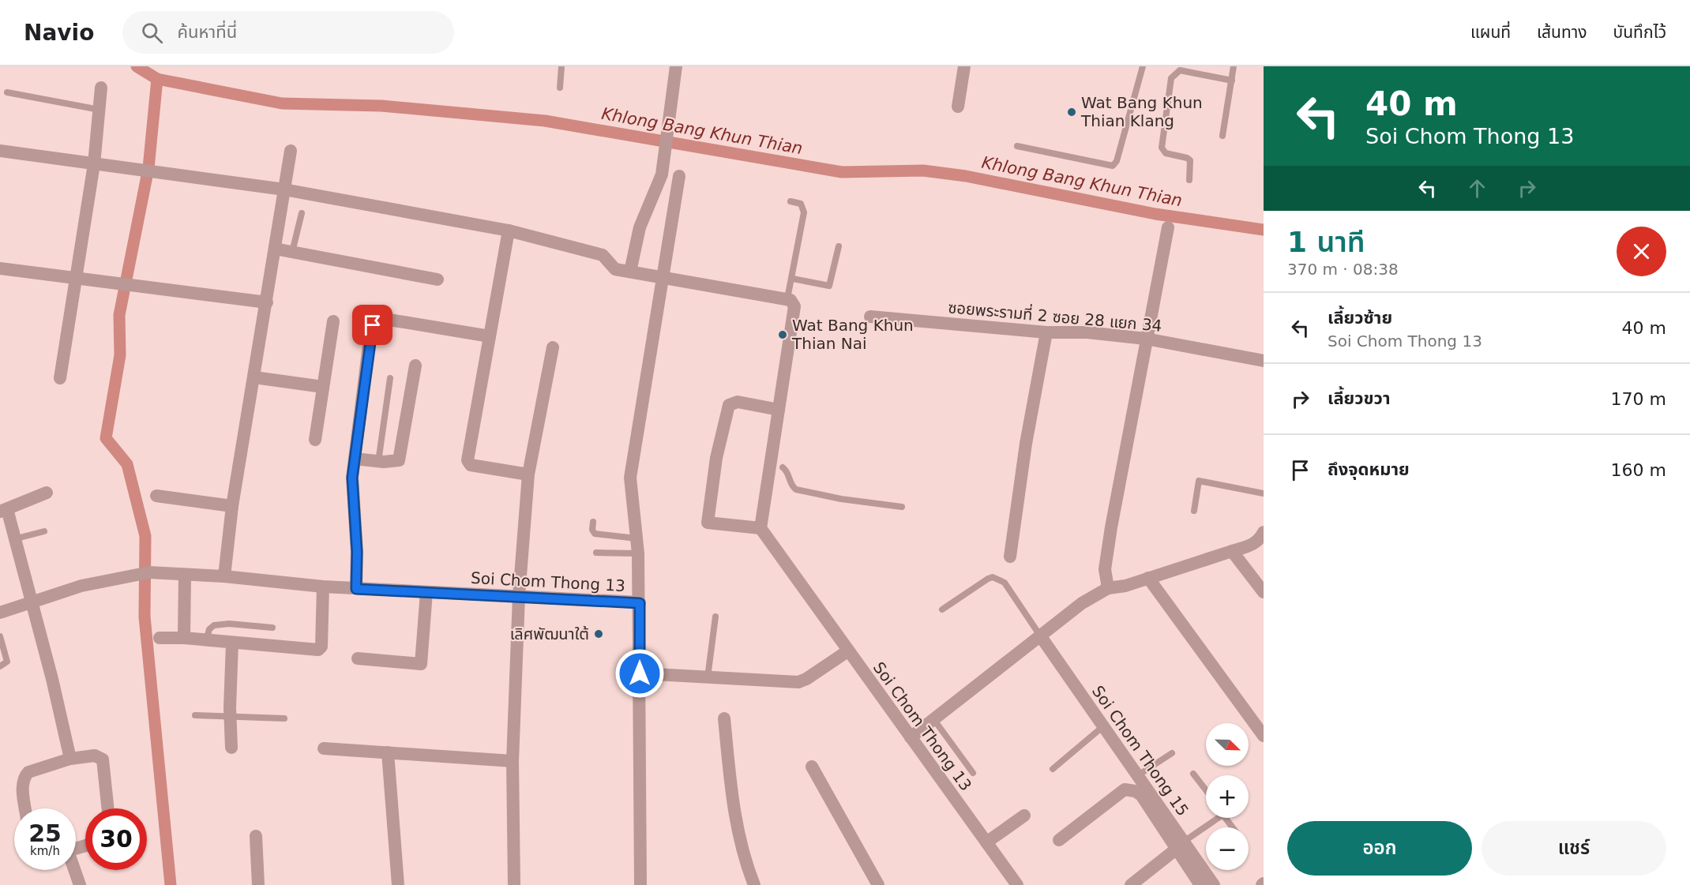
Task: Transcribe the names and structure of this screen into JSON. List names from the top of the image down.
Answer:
{
  "streets": {
    "street": ["ซอยพระรามที่ 2 ซอย 28 แยก 34", "Soi Chom Thong 13", "Soi Chom Thong 15"]
  },
  "water": ["Khlong Bang Khun Thian"],
  "places": ["Wat Bang Khun Thian Klang", "Wat Bang Khun Thian Nai", "เลิศพัฒนาใต้"],
  "north": "bottom right",
  "page": {
    "header": "Navio",
    "search": "ค้นหาที่นี่",
    "nav": ["แผนที่", "เส้นทาง", "บันทึกไว้"],
    "turn": ["40 m", "Soi Chom Thong 13"],
    "heading": ["1 นาที", "370 m · 08:38"],
    "list": [
      {
        "name": "เลี้ยวซ้าย",
        "note": "Soi Chom Thong 13",
        "value": "40 m"
      },
      {
        "name": "เลี้ยวขวา",
        "value": "170 m"
      },
      {
        "name": "ถึงจุดหมาย",
        "value": "160 m"
      }
    ],
    "map_buttons": ["+", "−"],
    "speed": "25 km/h",
    "limit": "30",
    "buttons": ["ออก", "แชร์"]
  }
}
